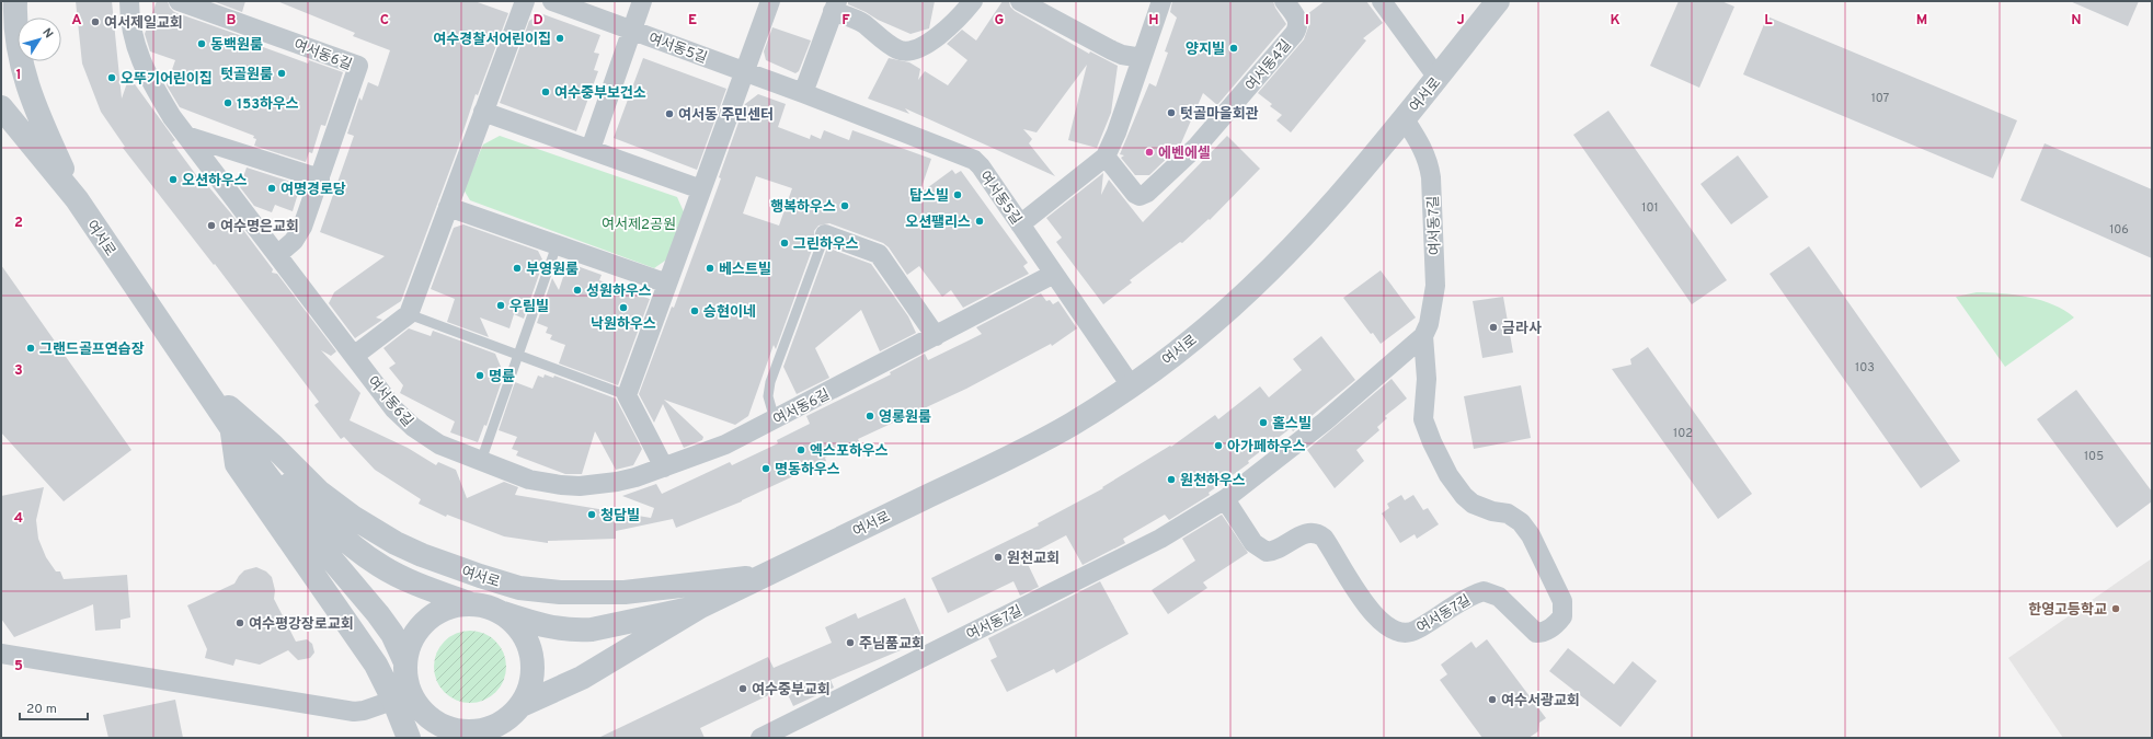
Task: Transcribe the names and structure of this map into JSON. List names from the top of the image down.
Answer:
{
  "streets": {
    "street": [
      "여서동5길",
      "여서동6길",
      "여서동4길",
      "여서로",
      "여서동7길"
    ]
  },
  "crossings": [
    ["여서동5길", "여서동6길"],
    ["여서동5길", "여서로"],
    ["여서로", "여서동7길"]
  ],
  "parks": ["여서제2공원"],
  "places": [
    "여서제일교회",
    "여수경찰서어린이집",
    "동백원룸",
    "양지빌",
    "텃골원룸",
    "오뚜기어린이집",
    "여수중부보건소",
    "153하우스",
    "텃골마을회관",
    "여서동 주민센터",
    "에벤에셀",
    "오션하우스",
    "여명경로당",
    "탑스빌",
    "행복하우스",
    "오션팰리스",
    "여수명은교회",
    "그린하우스",
    "부영원룸",
    "베스트빌",
    "성원하우스",
    "우림빌",
    "낙원하우스",
    "승현이네",
    "금라사",
    "그랜드골프연습장",
    "명륜",
    "영롱원룸",
    "홀스빌",
    "아가페하우스",
    "엑스포하우스",
    "명동하우스",
    "원천하우스",
    "청담빌",
    "원천교회",
    "한영고등학교",
    "여수평강장로교회",
    "주님품교회",
    "여수중부교회",
    "여수서광교회"
  ],
  "house_numbers": [
    "107",
    "101",
    "106",
    "103",
    "102",
    "105"
  ],
  "scale_bar": "20 m",
  "north": "top right",
  "grid": {
    "columns": [
      "A",
      "B",
      "C",
      "D",
      "E",
      "F",
      "G",
      "H",
      "I",
      "J",
      "K",
      "L",
      "M",
      "N"
    ],
    "rows": [
      "1",
      "2",
      "3",
      "4",
      "5"
    ]
  }
}
